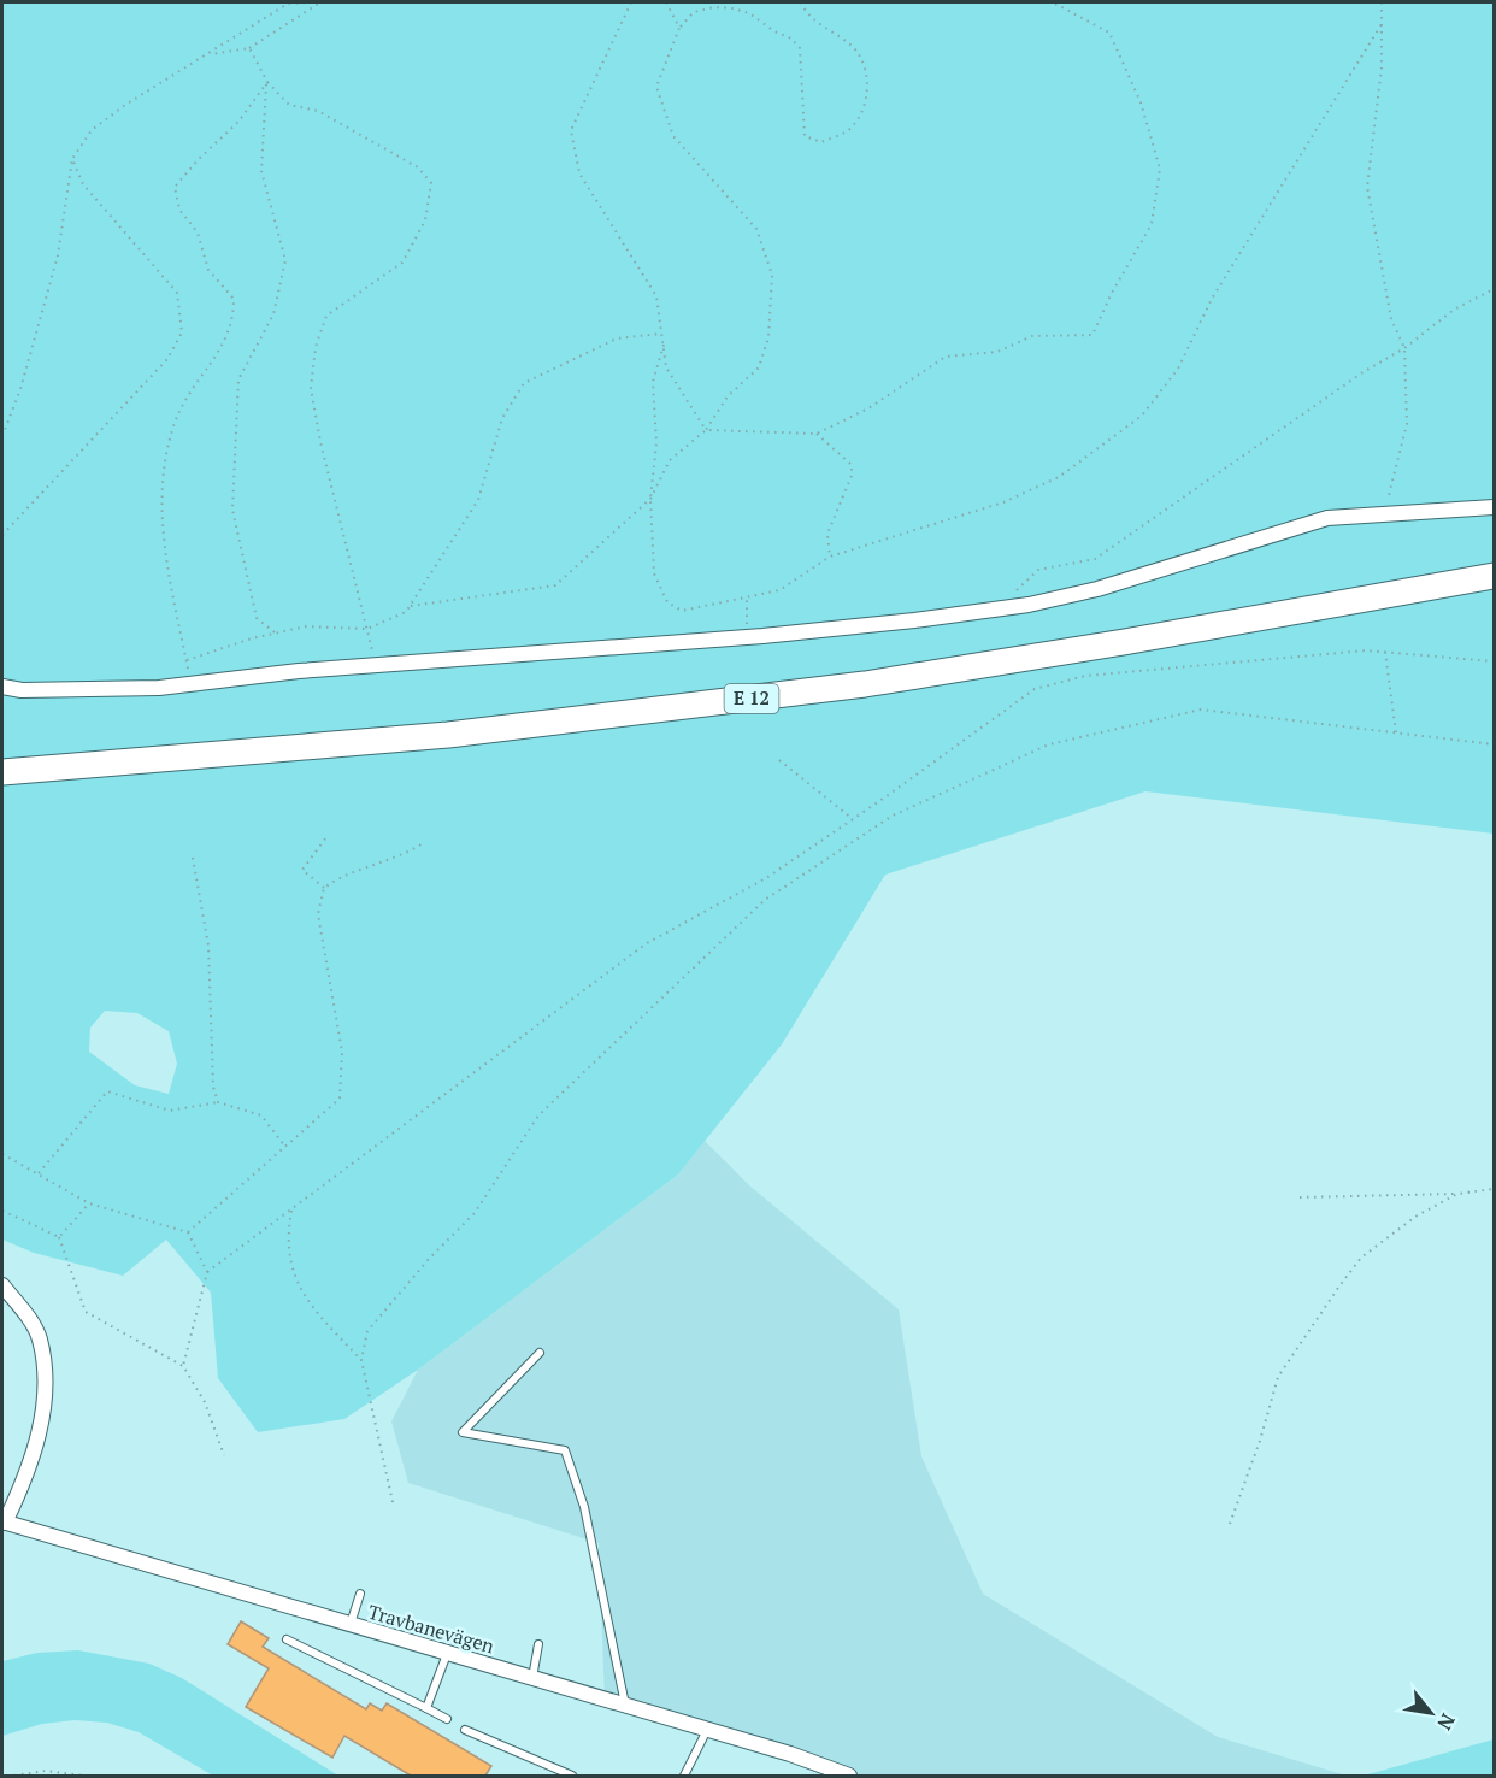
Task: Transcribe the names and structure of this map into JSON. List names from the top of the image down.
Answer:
{
  "streets": {
    "highway": ["E 12"],
    "street": ["Travbanevägen"]
  },
  "north": "bottom right"
}
